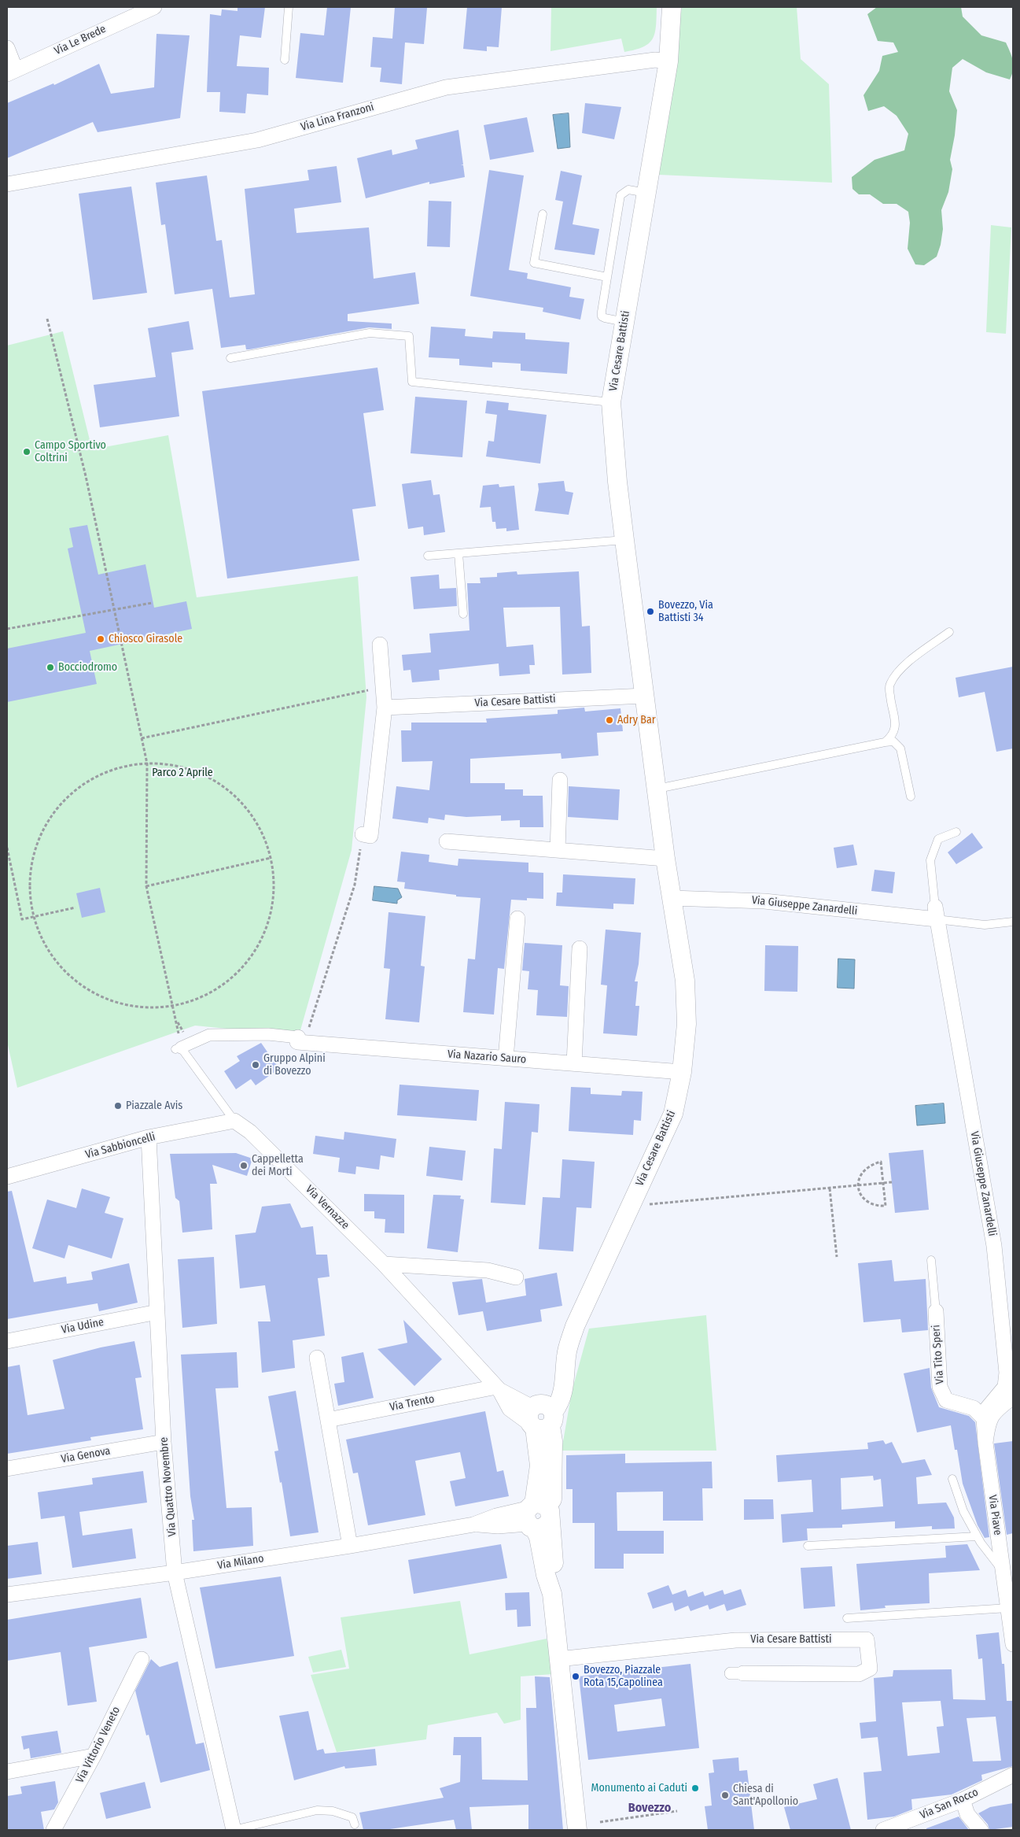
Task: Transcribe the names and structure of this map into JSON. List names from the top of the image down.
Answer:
{
  "streets": {
    "street": [
      "Via Le Brede",
      "Via Lina Franzoni",
      "Via Cesare Battisti",
      "Via Giuseppe Zanardelli",
      "Via Nazario Sauro",
      "Via Sabbioncelli",
      "Via Vernazze",
      "Via Udine",
      "Via Tito Speri",
      "Via Trento",
      "Via Genova",
      "Via Quattro Novembre",
      "Via Piave",
      "Via Milano",
      "Via Vittorio Veneto",
      "Via San Rocco"
    ]
  },
  "crossings": [
    ["Via Lina Franzoni", "Via Cesare Battisti"],
    ["Via Cesare Battisti", "Via Giuseppe Zanardelli"],
    ["Via Cesare Battisti", "Via Nazario Sauro"],
    ["Via Cesare Battisti", "Via Vernazze"],
    ["Via Giuseppe Zanardelli", "Via Tito Speri"],
    ["Via Giuseppe Zanardelli", "Via Piave"],
    ["Via Sabbioncelli", "Via Vernazze"],
    ["Via Sabbioncelli", "Via Quattro Novembre"],
    ["Via Vernazze", "Via Trento"],
    ["Via Udine", "Via Quattro Novembre"],
    ["Via Genova", "Via Quattro Novembre"],
    ["Via Quattro Novembre", "Via Milano"]
  ],
  "districts": ["Bovezzo"],
  "parks": ["Parco 2 Aprile"],
  "places": [
    "Campo Sportivo Coltrini",
    "Bovezzo, Via Battisti 34",
    "Chiosco Girasole",
    "Bocciodromo",
    "Adry Bar",
    "Gruppo Alpini di Bovezzo",
    "Piazzale Avis",
    "Cappelletta dei Morti",
    "Bovezzo, Piazzale Rota 15,Capolinea",
    "Monumento ai Caduti",
    "Chiesa di Sant'Apollonio"
  ]
}
